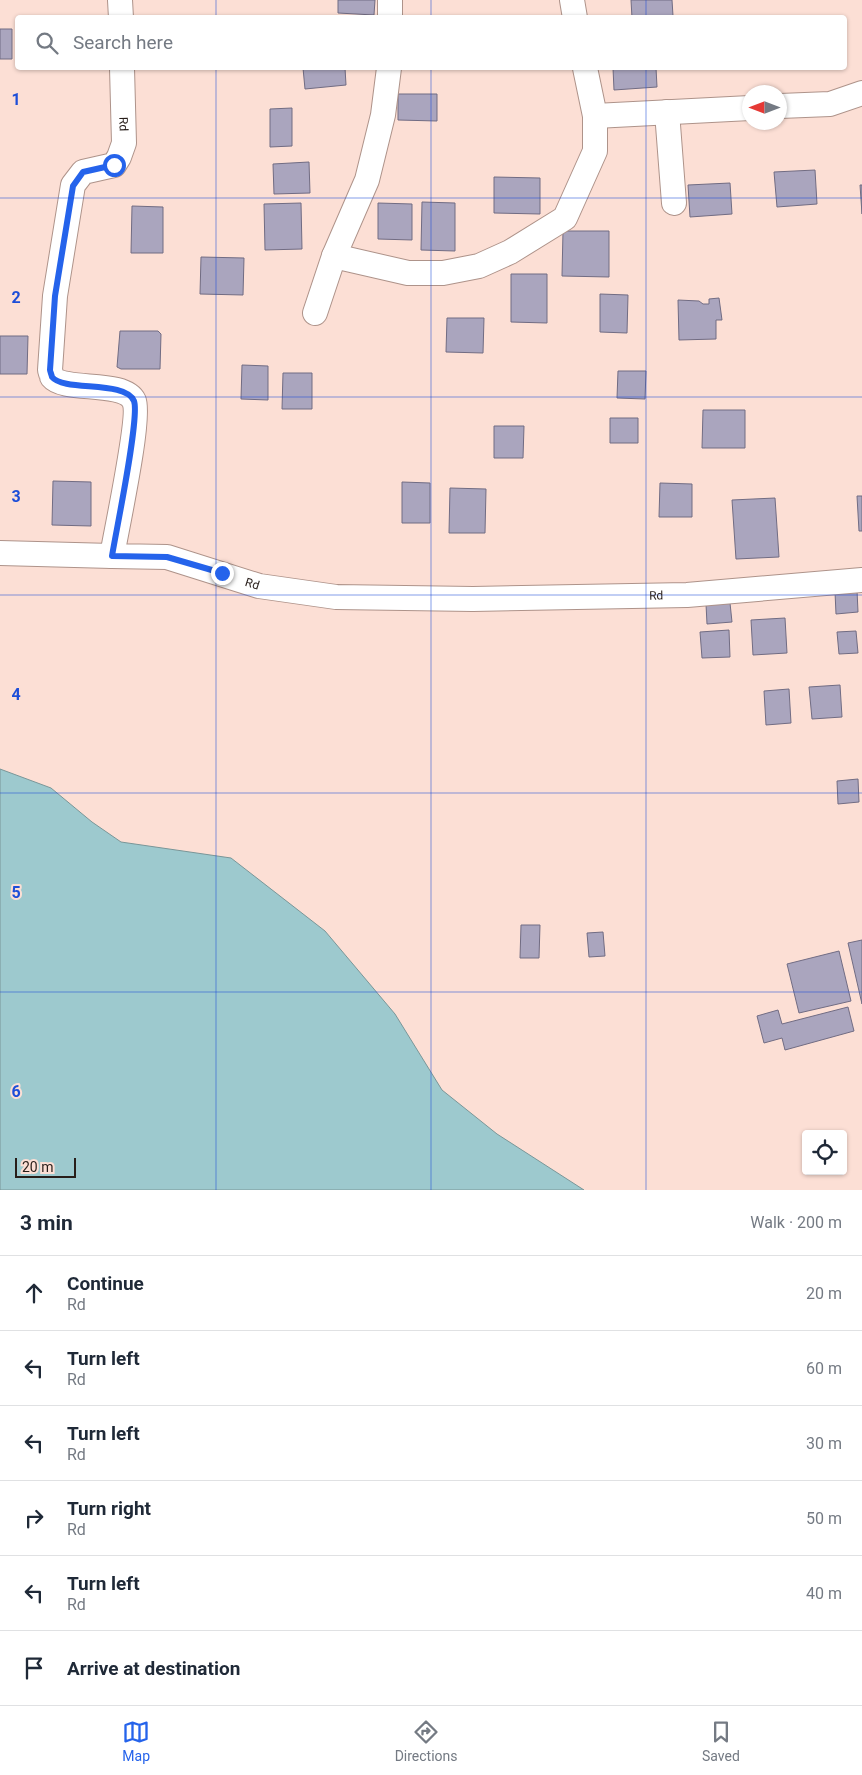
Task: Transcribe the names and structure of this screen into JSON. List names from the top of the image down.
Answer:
{
  "streets": {
    "street": ["Rd"]
  },
  "scale_bar": "20 m",
  "north": "left",
  "page": {
    "search": "Search here",
    "scale": "20 m",
    "heading": ["3 min", "Walk · 200 m"],
    "list": [
      ["Continue", "Rd", "20 m"],
      ["Turn left", "Rd", "60 m"],
      ["Turn left", "Rd", "30 m"],
      ["Turn right", "Rd", "50 m"],
      ["Turn left", "Rd", "40 m"],
      "Arrive at destination"
    ],
    "nav": ["Map", "Directions", "Saved"]
  },
  "grid": {
    "rows": [
      "1",
      "2",
      "3",
      "4",
      "5",
      "6"
    ]
  }
}
